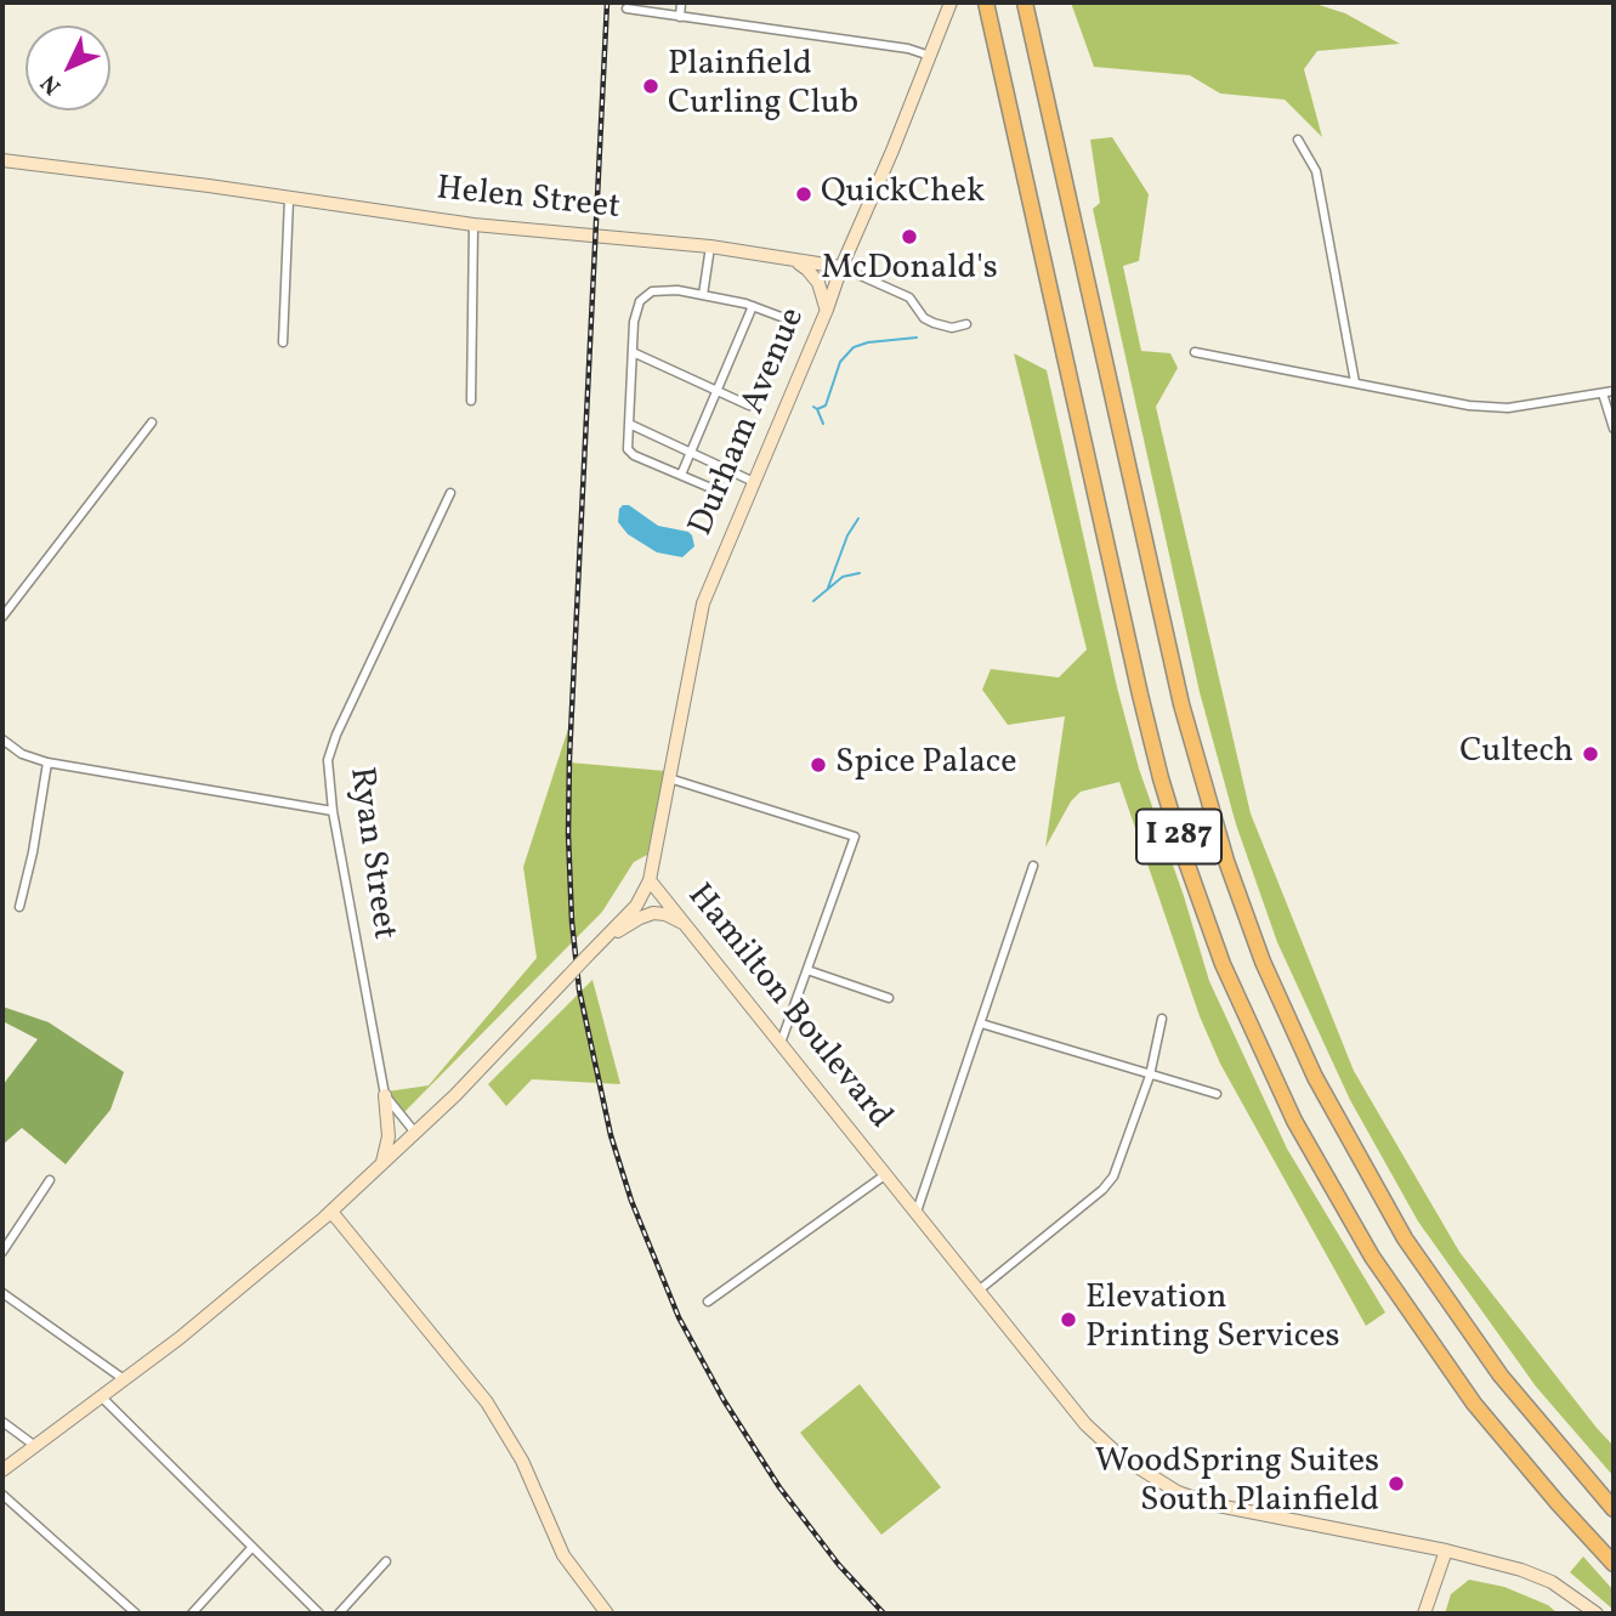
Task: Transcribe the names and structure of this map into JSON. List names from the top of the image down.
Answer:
{
  "streets": {
    "highway": ["I 287"],
    "street": [
      "Helen Street",
      "Durham Avenue",
      "Ryan Street",
      "Hamilton Boulevard"
    ]
  },
  "crossings": [
    ["Helen Street", "Durham Avenue"],
    ["Durham Avenue", "Hamilton Boulevard"],
    ["Ryan Street", "Hamilton Boulevard"]
  ],
  "places": [
    "Plainfield Curling Club",
    "QuickChek",
    "McDonald's",
    "Cultech",
    "Spice Palace",
    "Elevation Printing Services",
    "WoodSpring Suites South Plainfield"
  ],
  "north": "bottom left"
}
